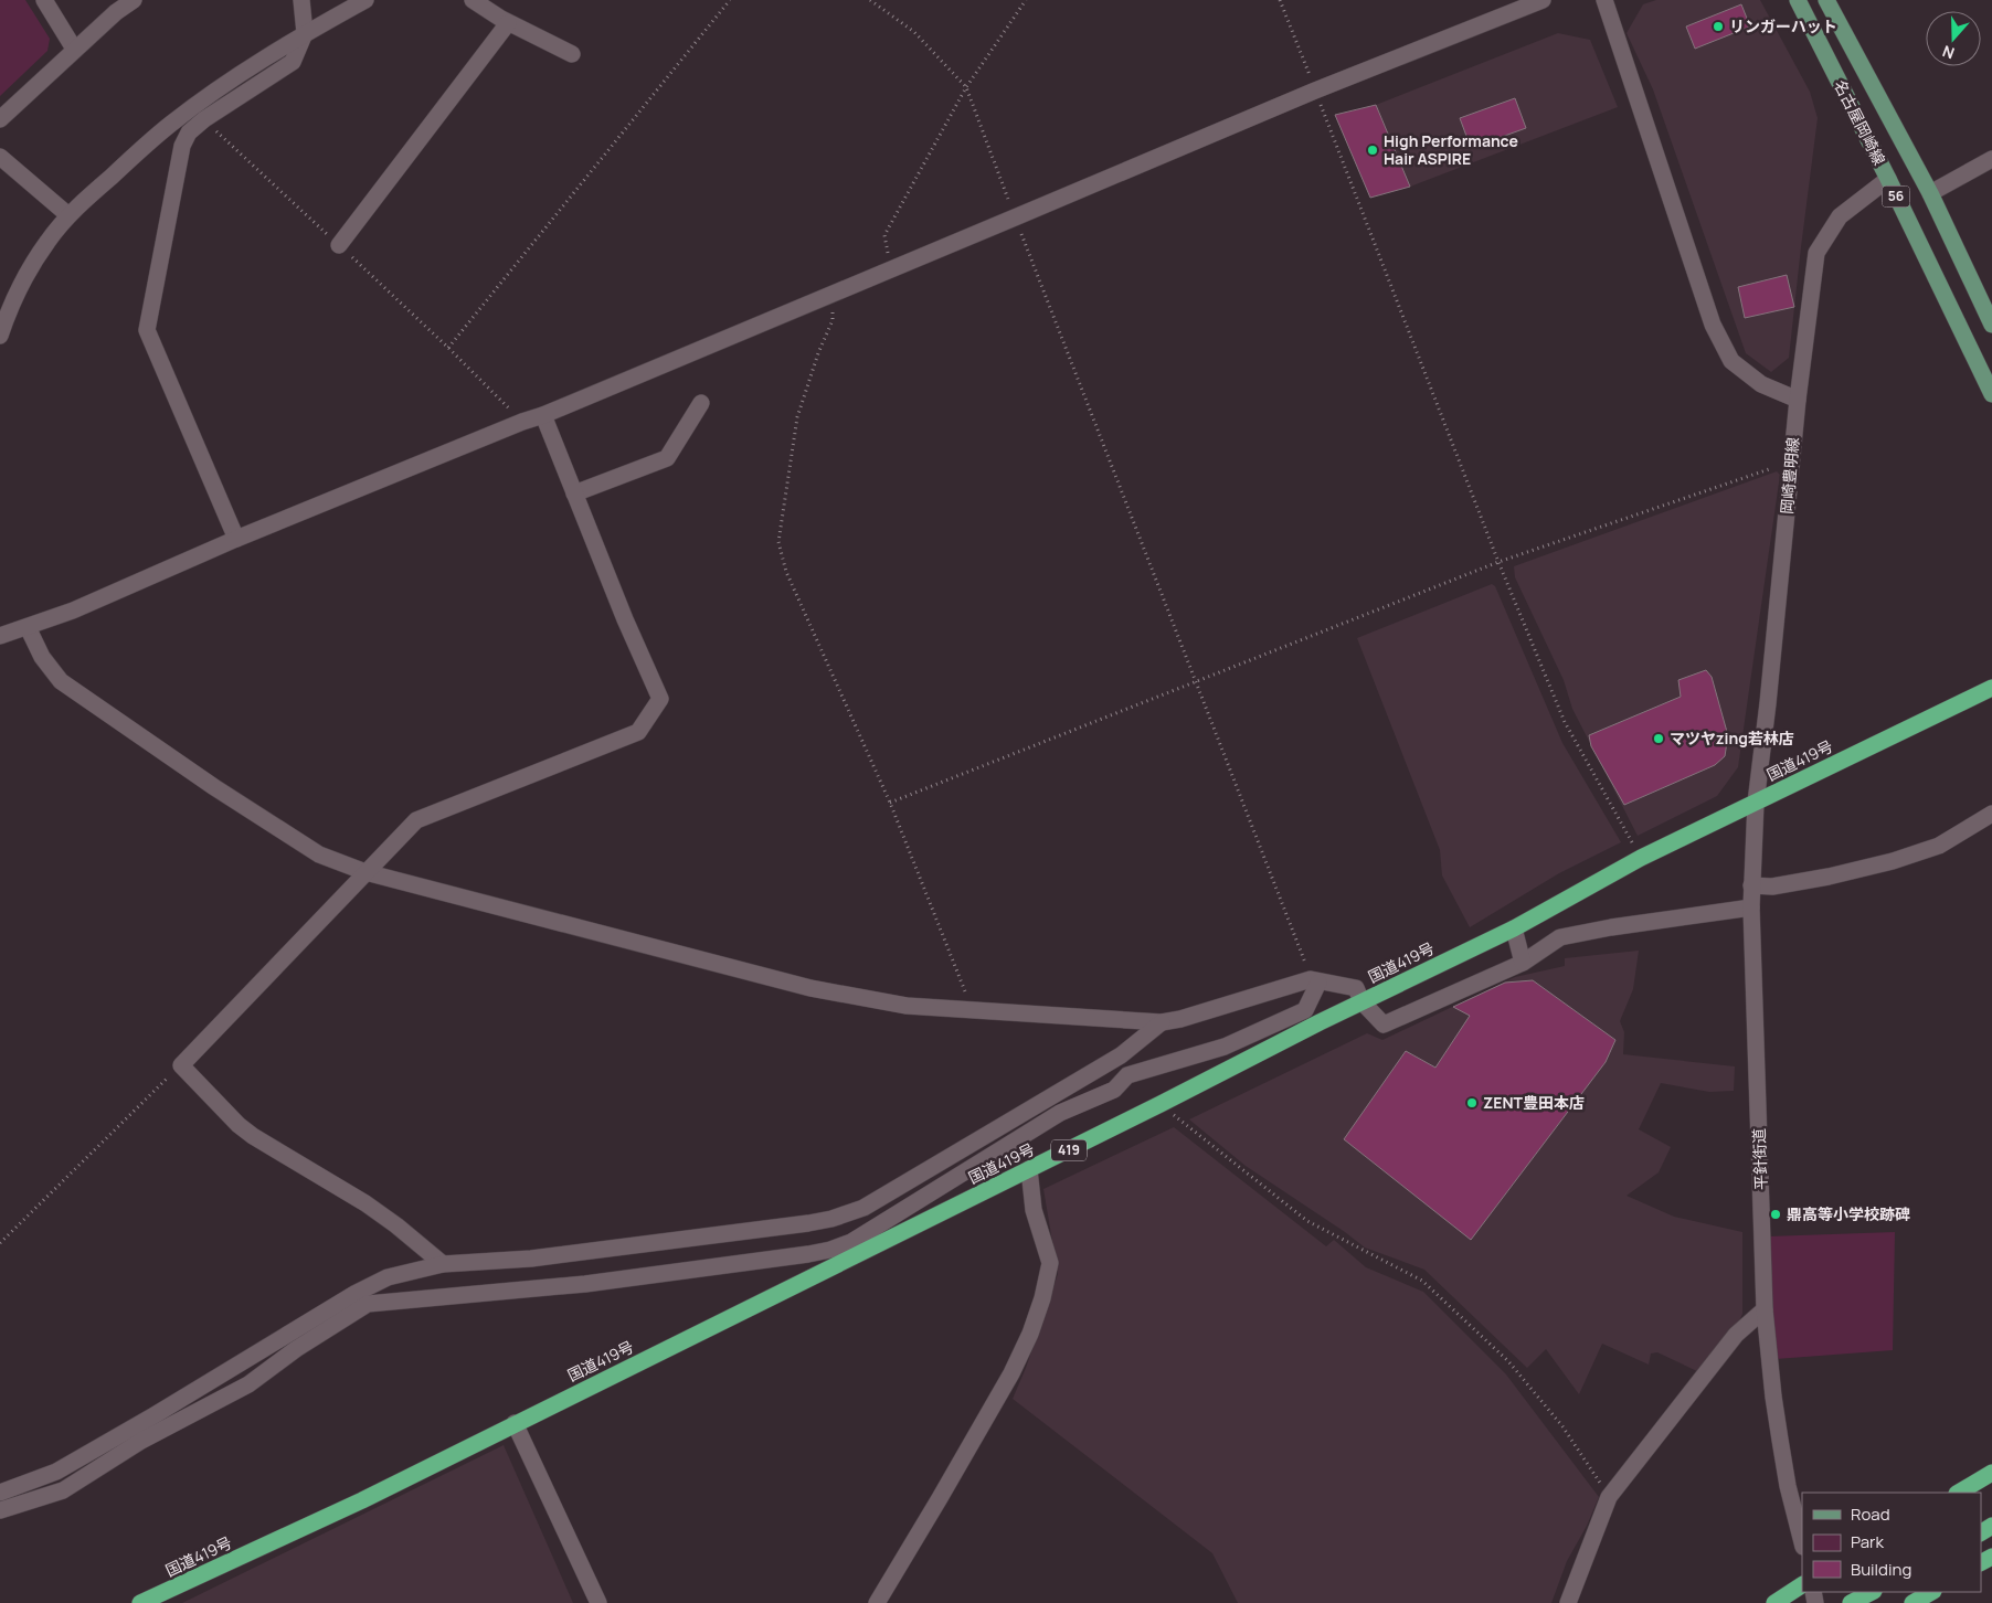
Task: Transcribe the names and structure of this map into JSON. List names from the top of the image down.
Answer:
{
  "streets": {
    "highway": ["国道419号", "419"],
    "main road": ["名古屋岡崎線", "56"],
    "street": ["岡崎豊明線", "平針街道"]
  },
  "crossings": [
    ["名古屋岡崎線", "岡崎豊明線"],
    ["岡崎豊明線", "国道419号"],
    ["岡崎豊明線", "平針街道"],
    ["国道419号", "平針街道"]
  ],
  "places": [
    "リンガーハット",
    "High Performance Hair ASPIRE",
    "マツヤzing若林店",
    "ZENT豊田本店",
    "鼎高等小学校跡碑"
  ],
  "legend": ["Road", "Park", "Building"],
  "north": "bottom"
}
